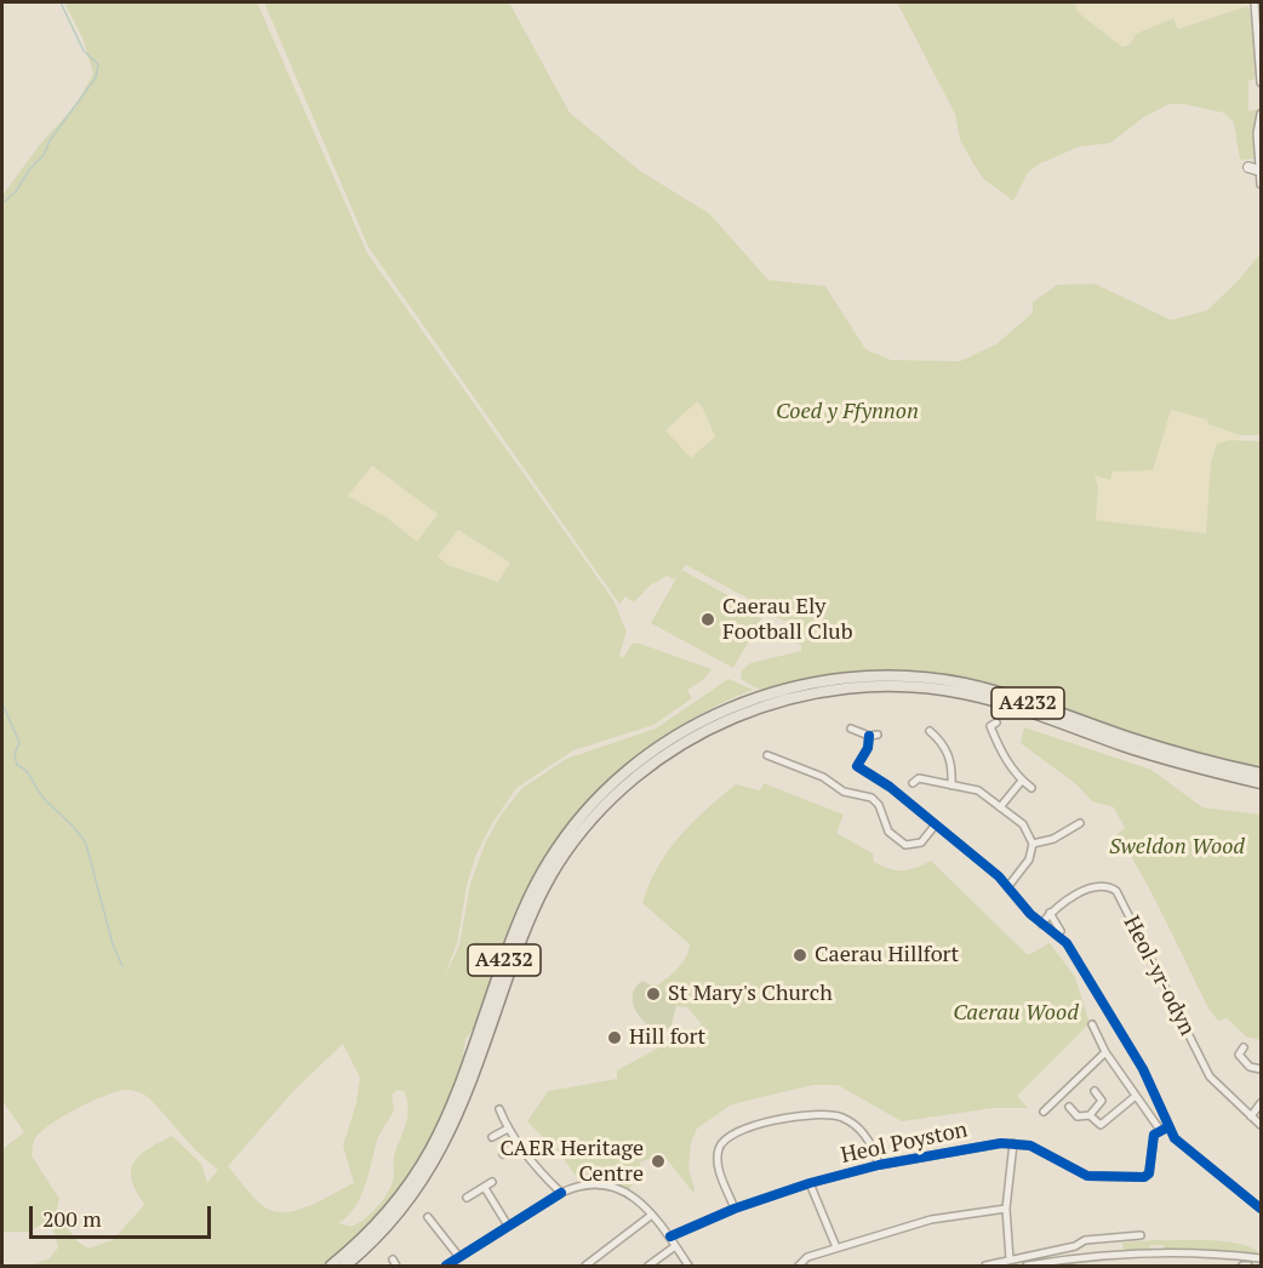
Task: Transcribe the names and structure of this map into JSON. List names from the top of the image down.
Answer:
{
  "streets": {
    "main road": ["A4232"],
    "street": ["Heol-yr-odyn", "Heol Poyston"]
  },
  "parks": ["Coed y Ffynnon", "Sweldon Wood", "Caerau Wood"],
  "places": [
    "Caerau Ely Football Club",
    "Caerau Hillfort",
    "St Mary's Church",
    "Hill fort",
    "CAER Heritage Centre"
  ],
  "scale_bar": "200 m"
}
